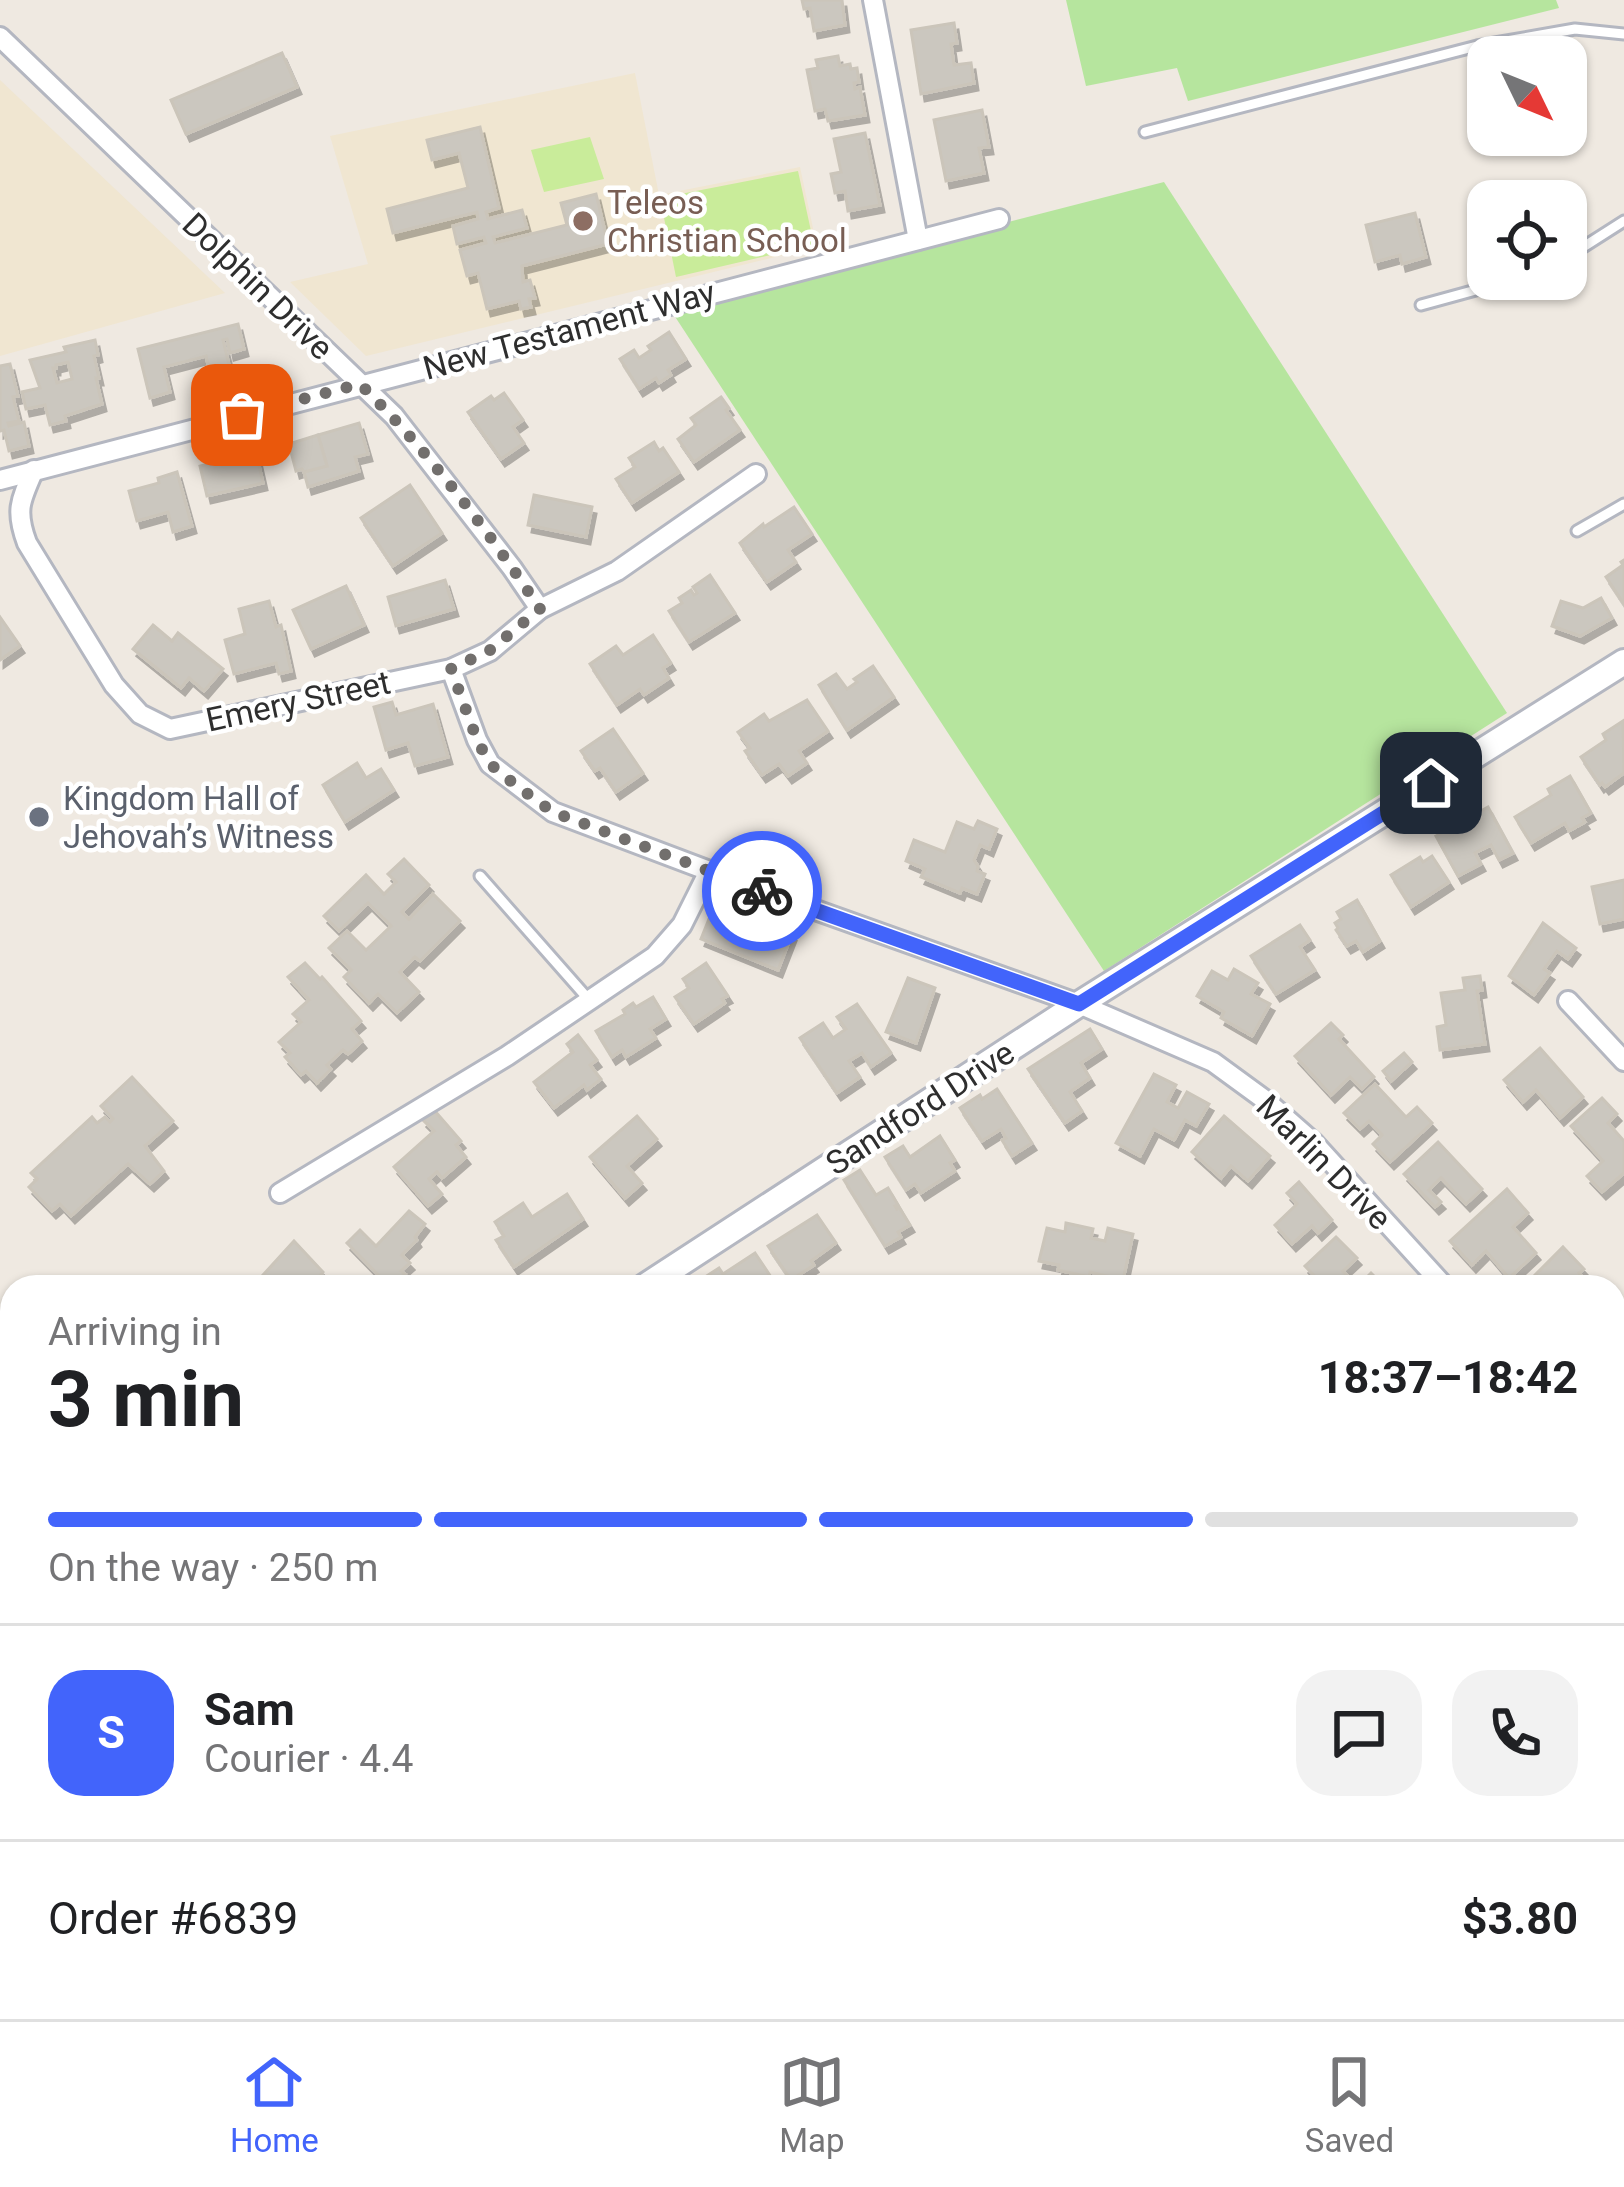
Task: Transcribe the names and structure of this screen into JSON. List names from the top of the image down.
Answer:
{
  "streets": {
    "street": [
      "Dolphin Drive",
      "New Testament Way",
      "Emery Street",
      "Sandford Drive",
      "Marlin Drive"
    ]
  },
  "crossings": [
    ["Dolphin Drive", "New Testament Way"],
    ["Dolphin Drive", "Emery Street"],
    ["New Testament Way", "Emery Street"],
    ["Emery Street", "Marlin Drive"],
    ["Sandford Drive", "Marlin Drive"]
  ],
  "places": ["Teleos Christian School", "Kingdom Hall of Jehovah’s Witness"],
  "north": "bottom right",
  "page": {
    "heading": ["3 min", "Arriving in", "18:37–18:42"],
    "panel": [
      "Sam",
      "Courier · 4.4",
      "Order #6839",
      "$3.80"
    ],
    "bar": "On the way · 250 m",
    "round": "S",
    "tabs": ["Home", "Map", "Saved"]
  }
}
